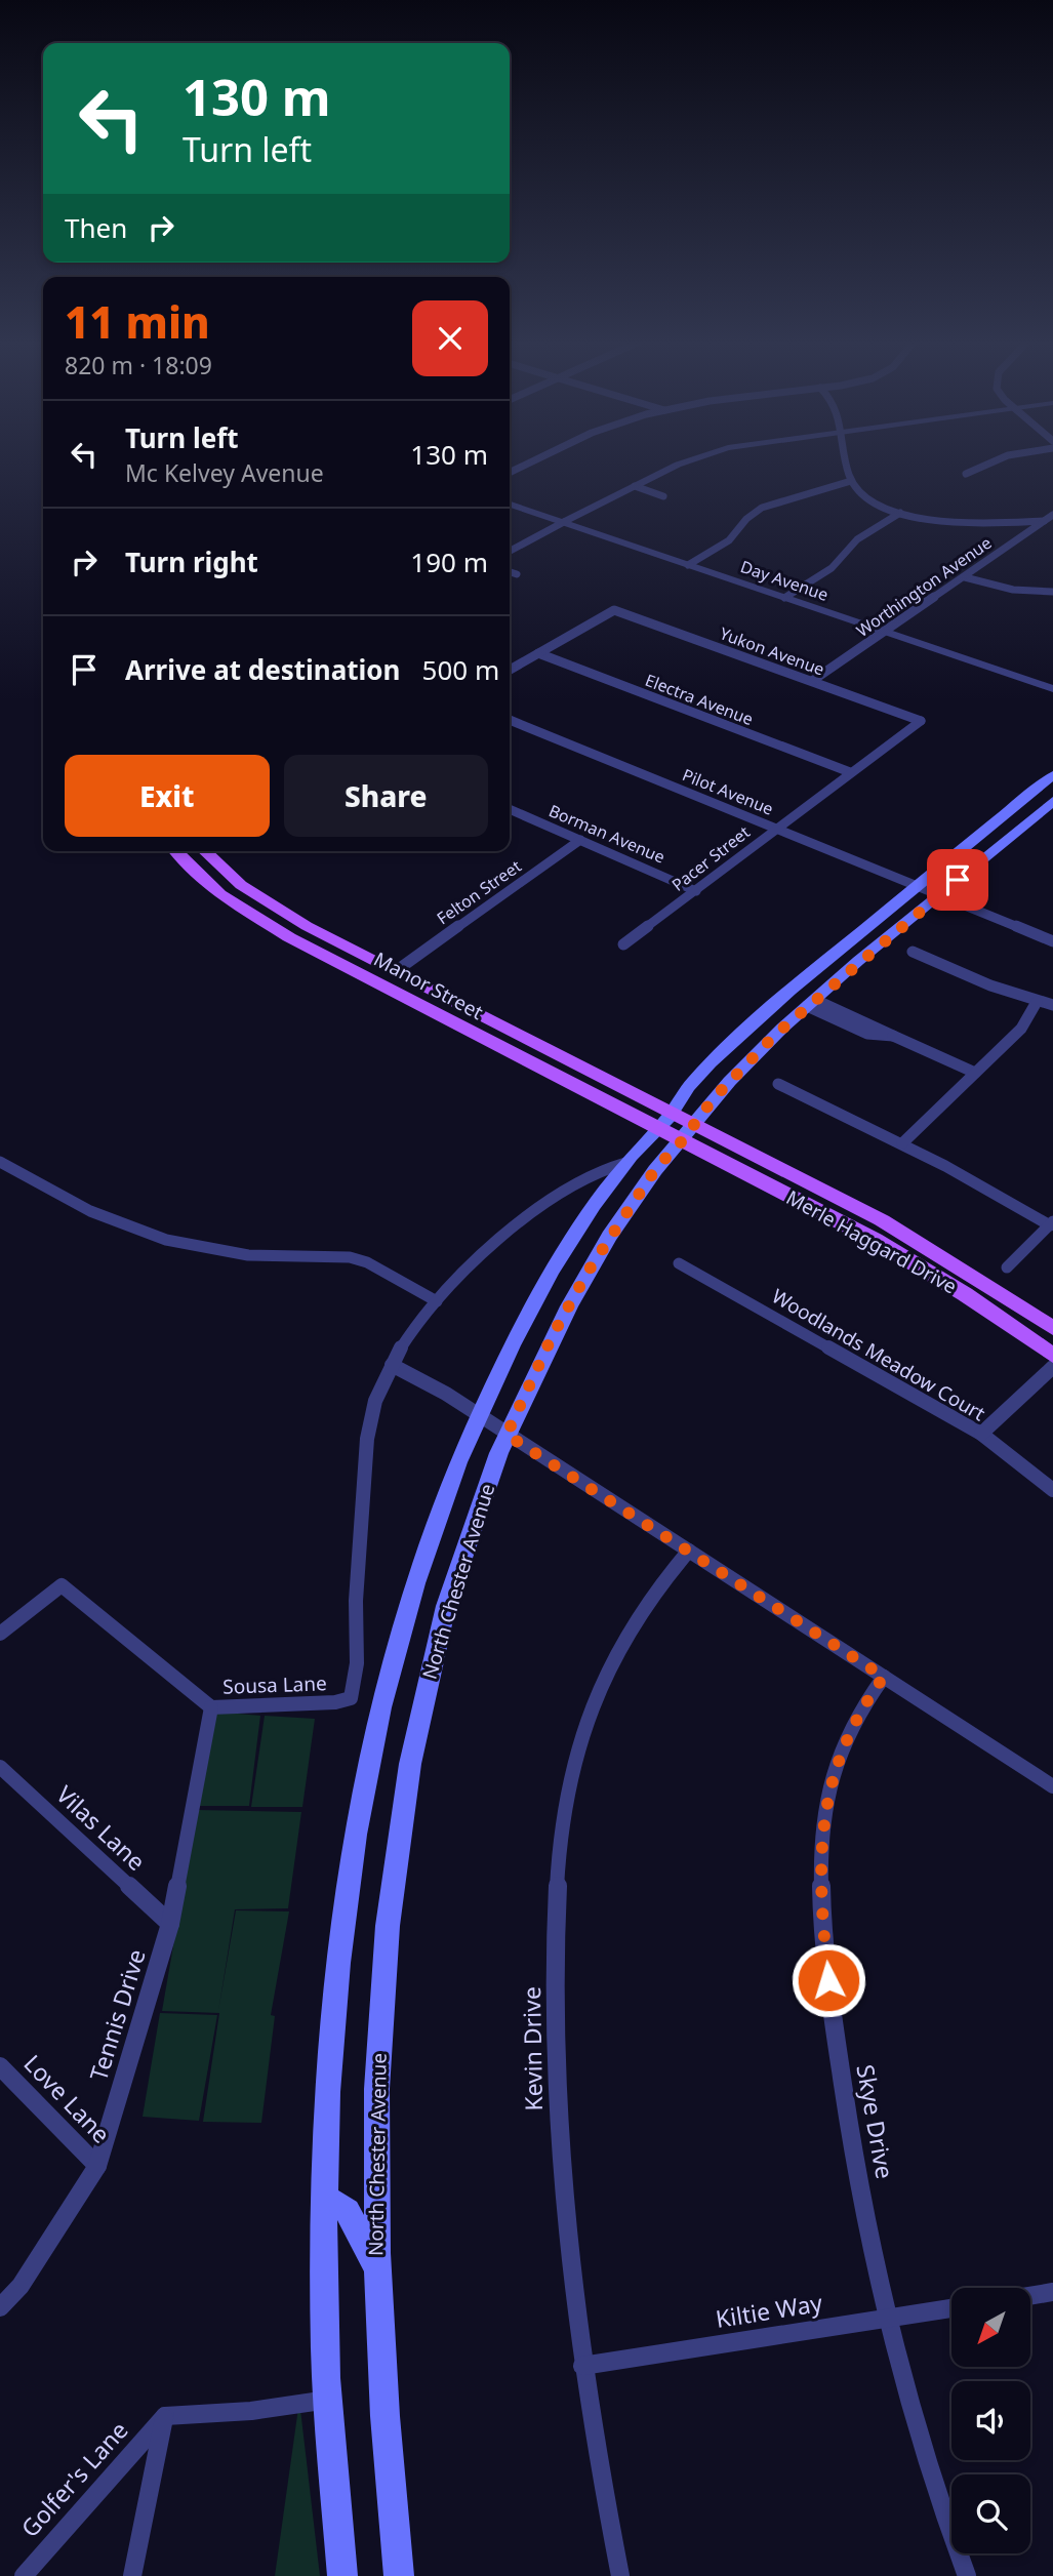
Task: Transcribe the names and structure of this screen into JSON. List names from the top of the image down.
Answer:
{
  "streets": {
    "main road": ["Manor Street", "Merle Haggard Drive", "North Chester Avenue"],
    "street": [
      "Day Avenue",
      "Worthington Avenue",
      "Yukon Avenue",
      "Electra Avenue",
      "Pilot Avenue",
      "Borman Avenue",
      "Pacer Street",
      "Felton Street",
      "Woodlands Meadow Court",
      "Sousa Lane",
      "Vilas Lane",
      "Tennis Drive",
      "Kevin Drive",
      "Love Lane",
      "Skye Drive",
      "Kiltie Way",
      "Golfer's Lane"
    ]
  },
  "crossings": [
    ["Day Avenue", "Worthington Avenue"],
    ["Worthington Avenue", "Yukon Avenue"],
    ["Yukon Avenue", "Electra Avenue"],
    ["Yukon Avenue", "Pacer Street"],
    ["Electra Avenue", "Pacer Street"],
    ["Pilot Avenue", "Pacer Street"],
    ["Pilot Avenue", "North Chester Avenue"],
    ["Borman Avenue", "Pacer Street"],
    ["Borman Avenue", "Felton Street"],
    ["Felton Street", "Manor Street"],
    ["Manor Street", "Merle Haggard Drive"],
    ["Manor Street", "North Chester Avenue"],
    ["Merle Haggard Drive", "North Chester Avenue"],
    ["Sousa Lane", "Tennis Drive"],
    ["Vilas Lane", "Tennis Drive"],
    ["Tennis Drive", "Love Lane"],
    ["Kevin Drive", "Kiltie Way"],
    ["Skye Drive", "Kiltie Way"]
  ],
  "north": "bottom left",
  "page": {
    "turn": ["130 m", "Turn left"],
    "then": "Then",
    "heading": ["11 min", "820 m · 18:09"],
    "list": [
      {
        "name": "Turn left",
        "note": "Mc Kelvey Avenue",
        "value": "130 m"
      },
      {
        "name": "Turn right",
        "value": "190 m"
      },
      {
        "name": "Arrive at destination",
        "value": "500 m"
      }
    ],
    "buttons": ["Exit", "Share"]
  }
}
